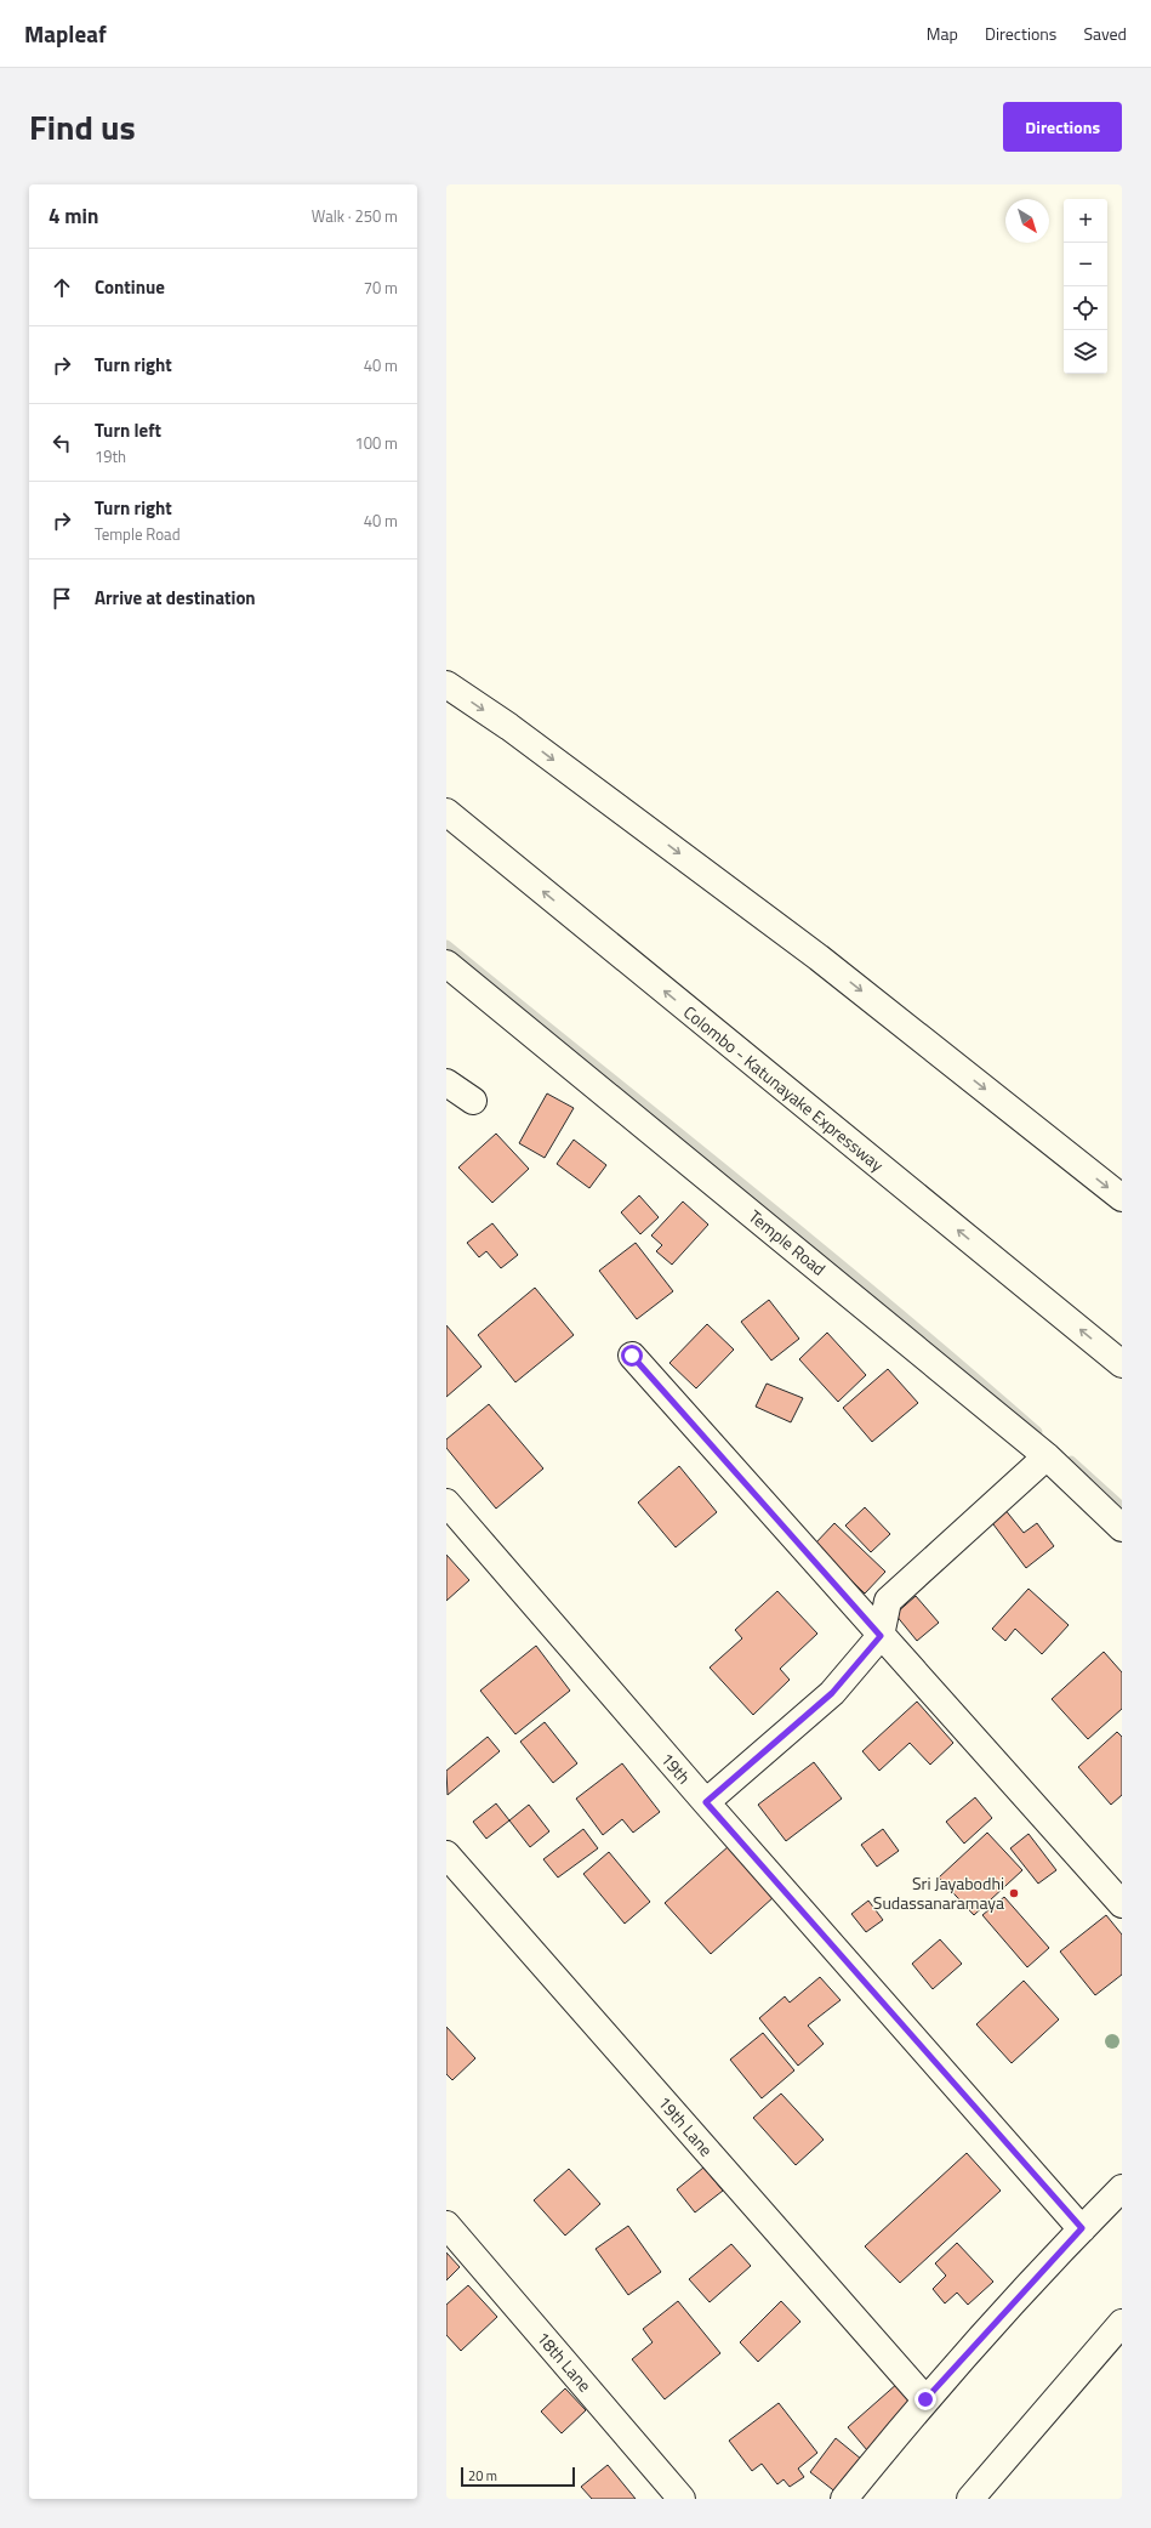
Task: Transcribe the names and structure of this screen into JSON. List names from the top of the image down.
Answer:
{
  "streets": {
    "main road": [
      "Colombo - Katunayake Expressway",
      "Temple Road",
      "19th",
      "19th Lane",
      "18th Lane"
    ]
  },
  "places": ["Sri Jayabodhi Sudassanaramaya"],
  "scale_bar": "20 m",
  "north": "bottom right",
  "page": {
    "header": "Mapleaf",
    "nav": ["Map", "Directions", "Saved"],
    "title": "Find us",
    "buttons": "Directions",
    "heading": ["4 min", "Walk · 250 m"],
    "map_buttons": ["+", "−"],
    "list": [
      ["Continue", "70 m"],
      ["Turn right", "40 m"],
      ["Turn left", "19th", "100 m"],
      ["Turn right", "Temple Road", "40 m"],
      "Arrive at destination"
    ],
    "scale": "20 m"
  }
}
